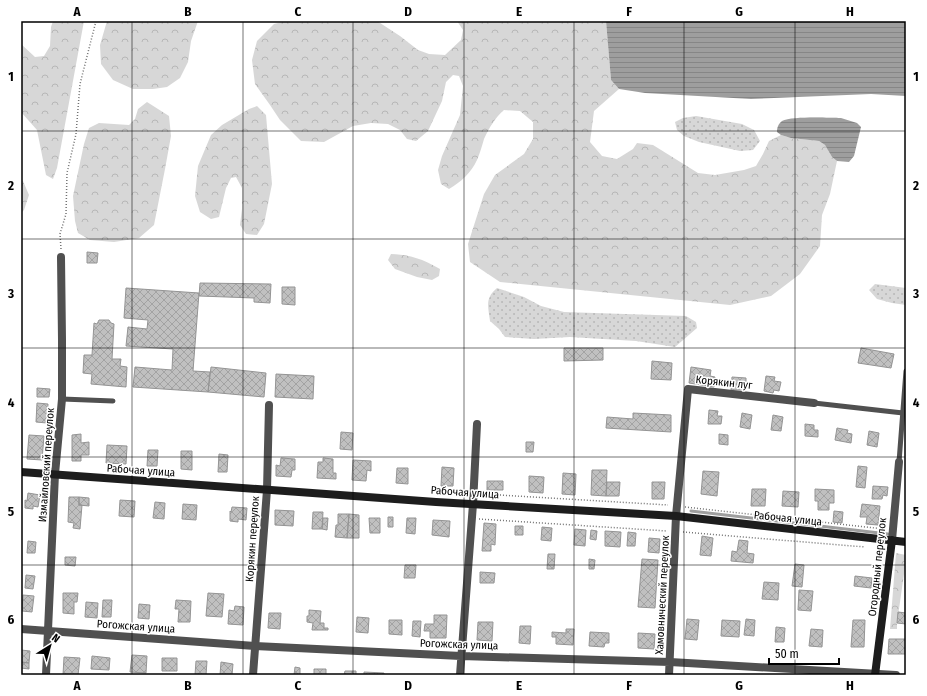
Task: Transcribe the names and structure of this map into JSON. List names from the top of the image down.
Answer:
{
  "streets": {
    "main road": ["Рабочая улица", "Огородный переулок"],
    "street": [
      "Корякин луг",
      "Измайловский переулок",
      "Корякин переулок",
      "Хамовнический переулок",
      "Рогожская улица"
    ]
  },
  "crossings": [
    ["Корякин луг", "Рабочая улица"],
    ["Корякин луг", "Хамовнический переулок"],
    ["Измайловский переулок", "Рабочая улица"],
    ["Измайловский переулок", "Рогожская улица"],
    ["Рабочая улица", "Корякин переулок"],
    ["Рабочая улица", "Огородный переулок"],
    ["Рабочая улица", "Хамовнический переулок"],
    ["Корякин переулок", "Рогожская улица"],
    ["Огородный переулок", "Рогожская улица"],
    ["Хамовнический переулок", "Рогожская улица"]
  ],
  "scale_bar": "50 m",
  "north": "top right",
  "grid": {
    "columns": [
      "A",
      "B",
      "C",
      "D",
      "E",
      "F",
      "G",
      "H"
    ],
    "rows": [
      "1",
      "2",
      "3",
      "4",
      "5",
      "6"
    ]
  }
}
